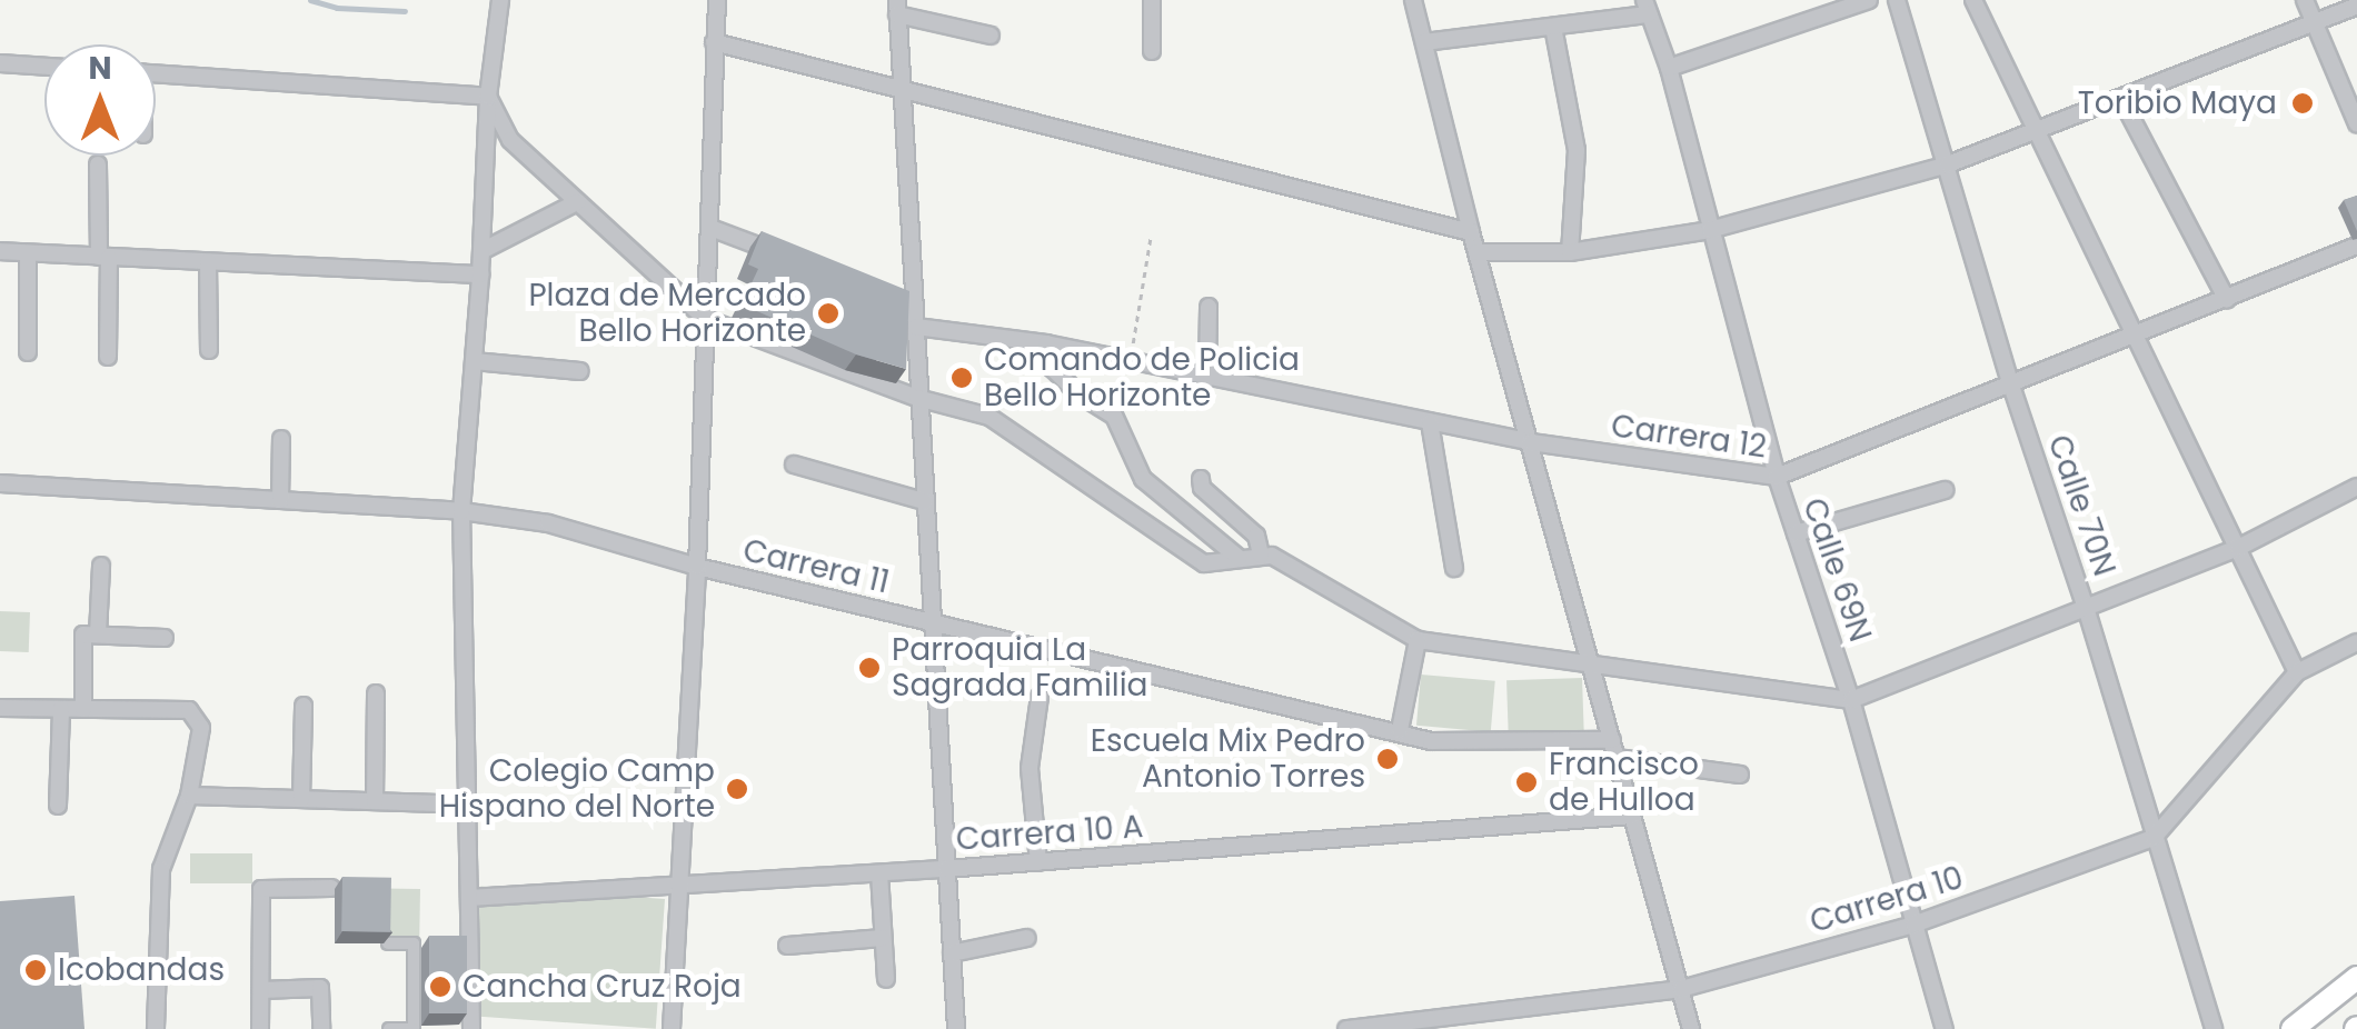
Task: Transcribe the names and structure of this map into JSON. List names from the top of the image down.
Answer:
{
  "streets": {
    "street": [
      "Carrera 12",
      "Calle 70N",
      "Carrera 11",
      "Calle 69N",
      "Carrera 10 A",
      "Carrera 10"
    ]
  },
  "crossings": [
    ["Carrera 12", "Calle 70N"],
    ["Carrera 12", "Calle 69N"],
    ["Calle 70N", "Carrera 10"],
    ["Calle 69N", "Carrera 10"]
  ],
  "places": [
    "Toribio Maya",
    "Plaza de Mercado Bello Horizonte",
    "Comando de Policia Bello Horizonte",
    "Parroquia La Sagrada Familia",
    "Escuela Mix Pedro Antonio Torres",
    "Francisco de Hulloa",
    "Colegio Camp Hispano del Norte",
    "Icobandas",
    "Cancha Cruz Roja"
  ],
  "north": "top"
}
